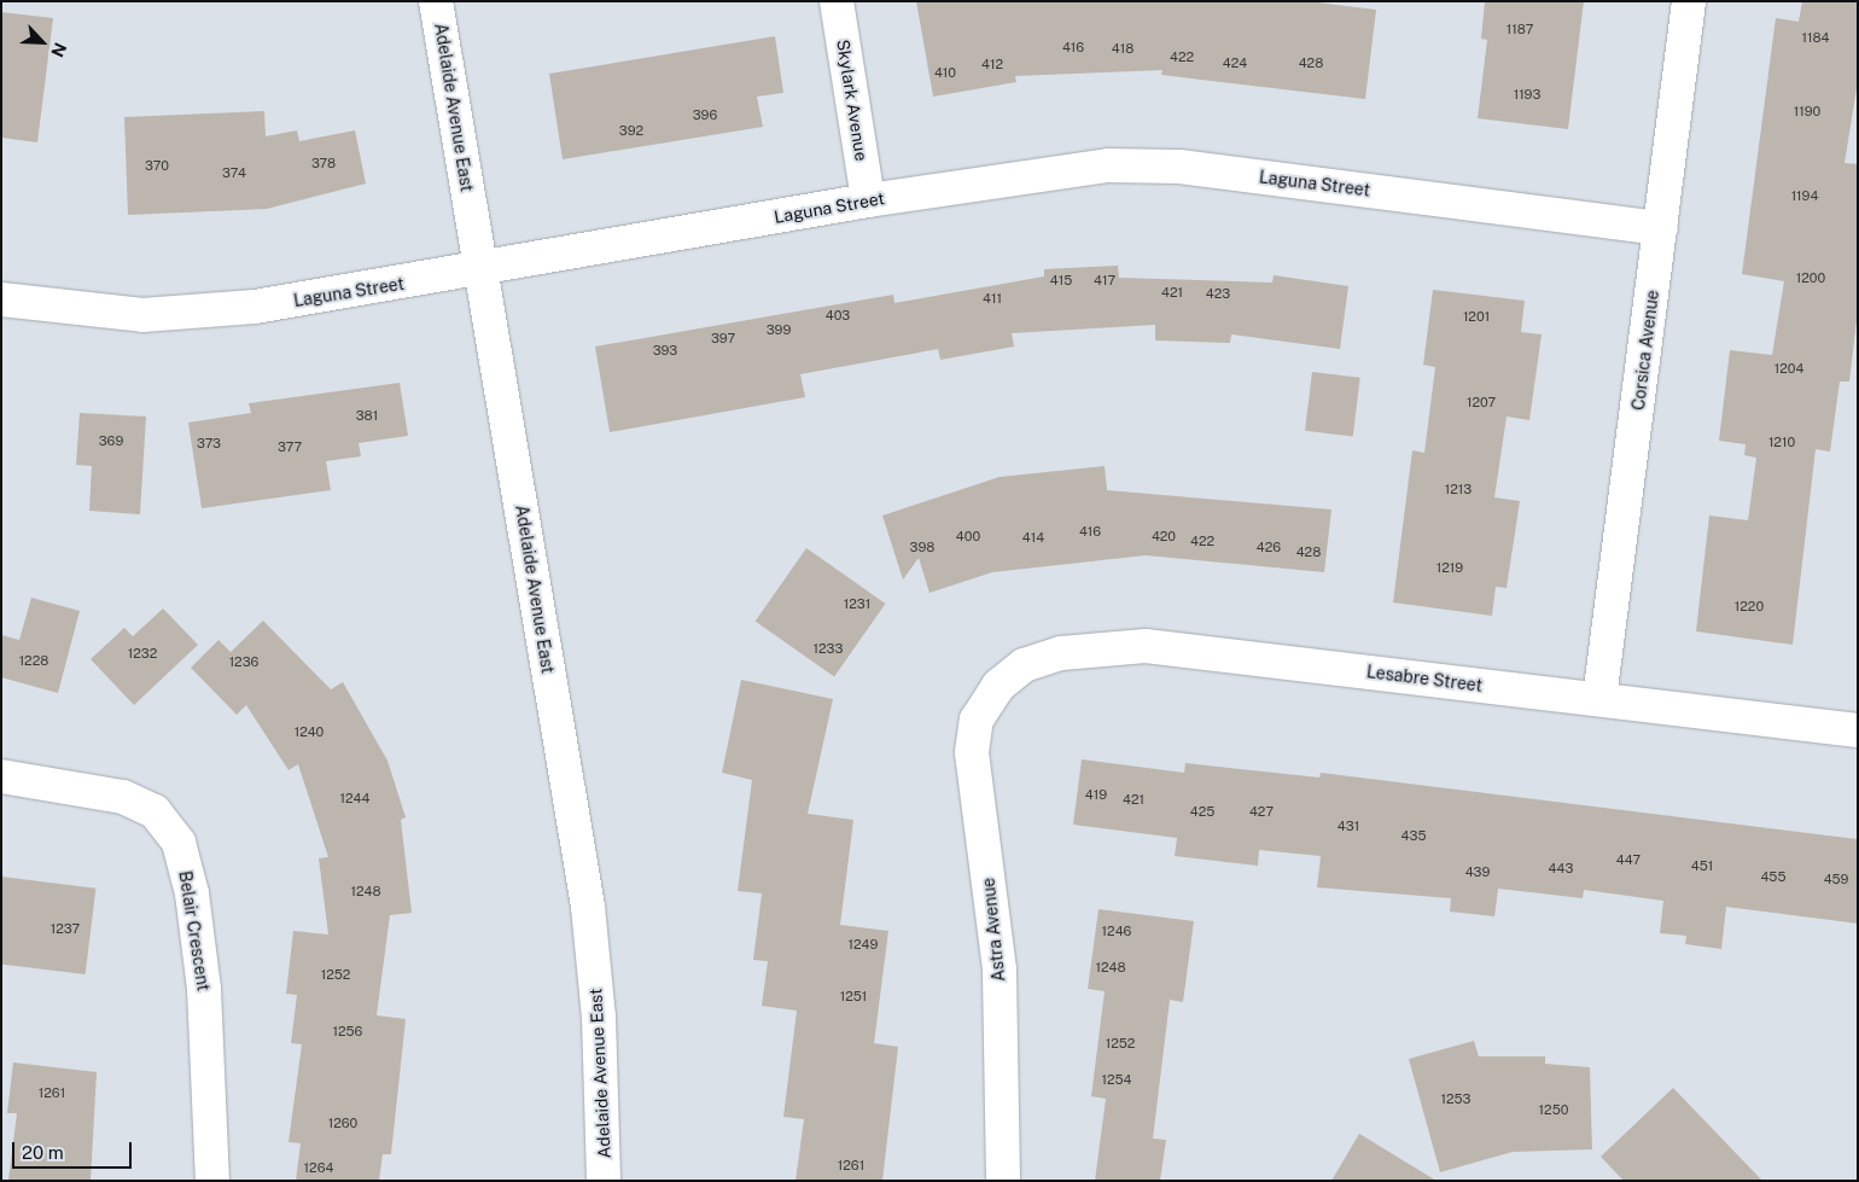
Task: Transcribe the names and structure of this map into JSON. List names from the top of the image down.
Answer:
{
  "streets": {
    "street": [
      "Skylark Avenue",
      "Adelaide Avenue East",
      "Laguna Street",
      "Corsica Avenue",
      "Lesabre Street",
      "Astra Avenue",
      "Belair Crescent"
    ]
  },
  "crossings": [
    ["Skylark Avenue", "Laguna Street"],
    ["Adelaide Avenue East", "Laguna Street"],
    ["Laguna Street", "Corsica Avenue"],
    ["Corsica Avenue", "Lesabre Street"],
    ["Lesabre Street", "Astra Avenue"]
  ],
  "house_numbers": [
    "1187",
    "1184",
    "416",
    "418",
    "422",
    "424",
    "428",
    "412",
    "410",
    "1193",
    "1190",
    "396",
    "392",
    "378",
    "370",
    "374",
    "1194",
    "1200",
    "415",
    "417",
    "421",
    "423",
    "411",
    "403",
    "1201",
    "399",
    "397",
    "393",
    "1204",
    "1207",
    "381",
    "369",
    "1210",
    "373",
    "377",
    "1213",
    "416",
    "400",
    "420",
    "414",
    "422",
    "398",
    "426",
    "428",
    "1219",
    "1231",
    "1220",
    "1233",
    "1232",
    "1228",
    "1236",
    "1240",
    "419",
    "1244",
    "421",
    "425",
    "427",
    "431",
    "435",
    "447",
    "451",
    "443",
    "439",
    "455",
    "459",
    "1248",
    "1237",
    "1246",
    "1249",
    "1248",
    "1252",
    "1251",
    "1256",
    "1252",
    "1254",
    "1261",
    "1253",
    "1250",
    "1260",
    "1261",
    "1264"
  ],
  "scale_bar": "20 m",
  "north": "bottom right"
}
